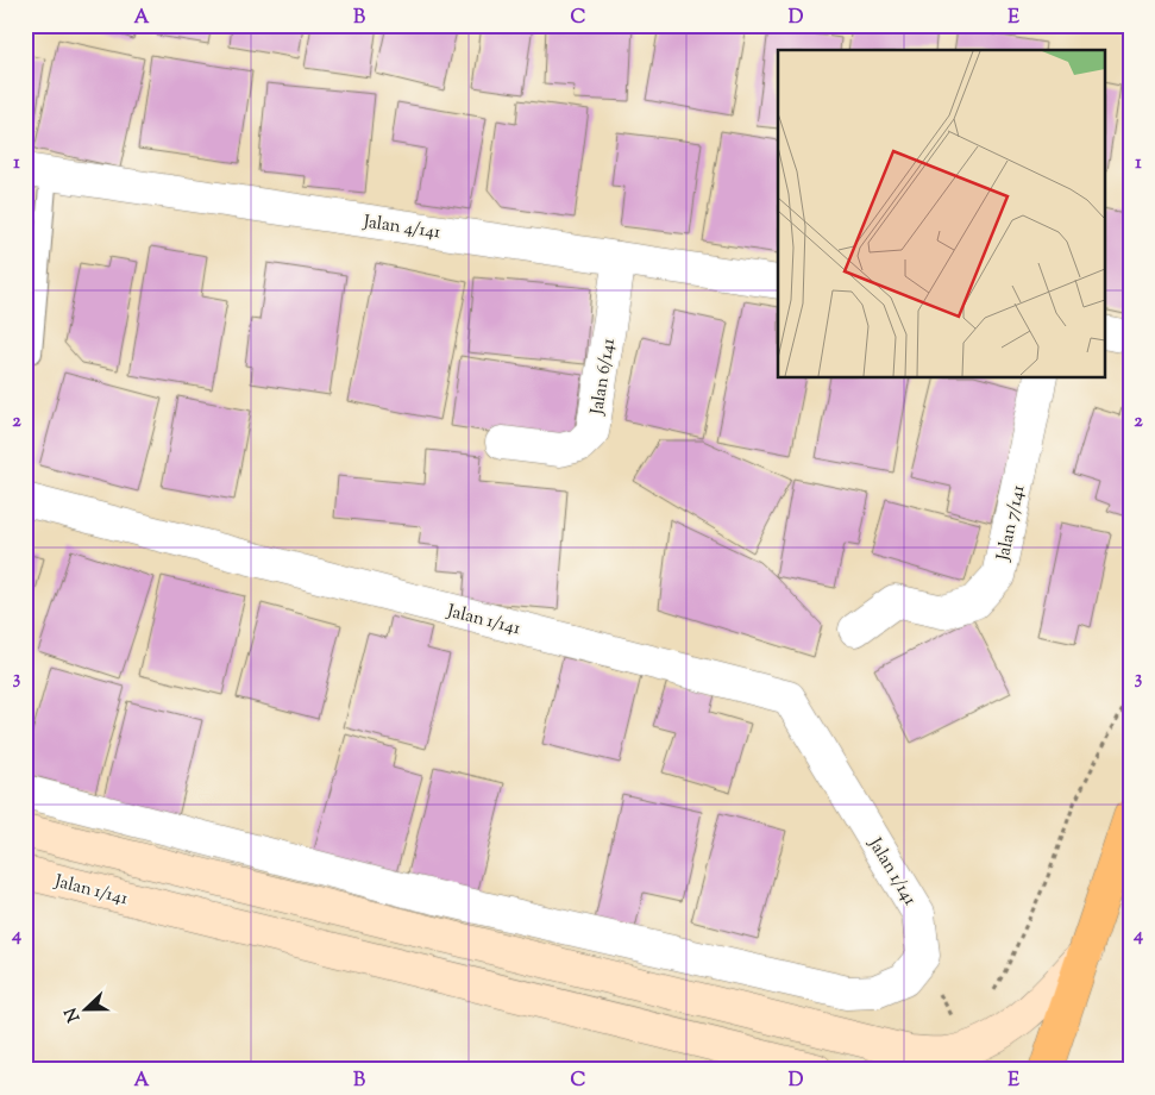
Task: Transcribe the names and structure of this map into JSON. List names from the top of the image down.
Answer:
{
  "streets": {
    "street": [
      "Jalan 4/141",
      "Jalan 6/141",
      "Jalan 7/141",
      "Jalan 1/141"
    ]
  },
  "crossings": [
    ["Jalan 4/141", "Jalan 6/141"]
  ],
  "north": "left",
  "grid": {
    "columns": [
      "A",
      "B",
      "C",
      "D",
      "E"
    ],
    "rows": [
      "1",
      "2",
      "3",
      "4"
    ]
  }
}
